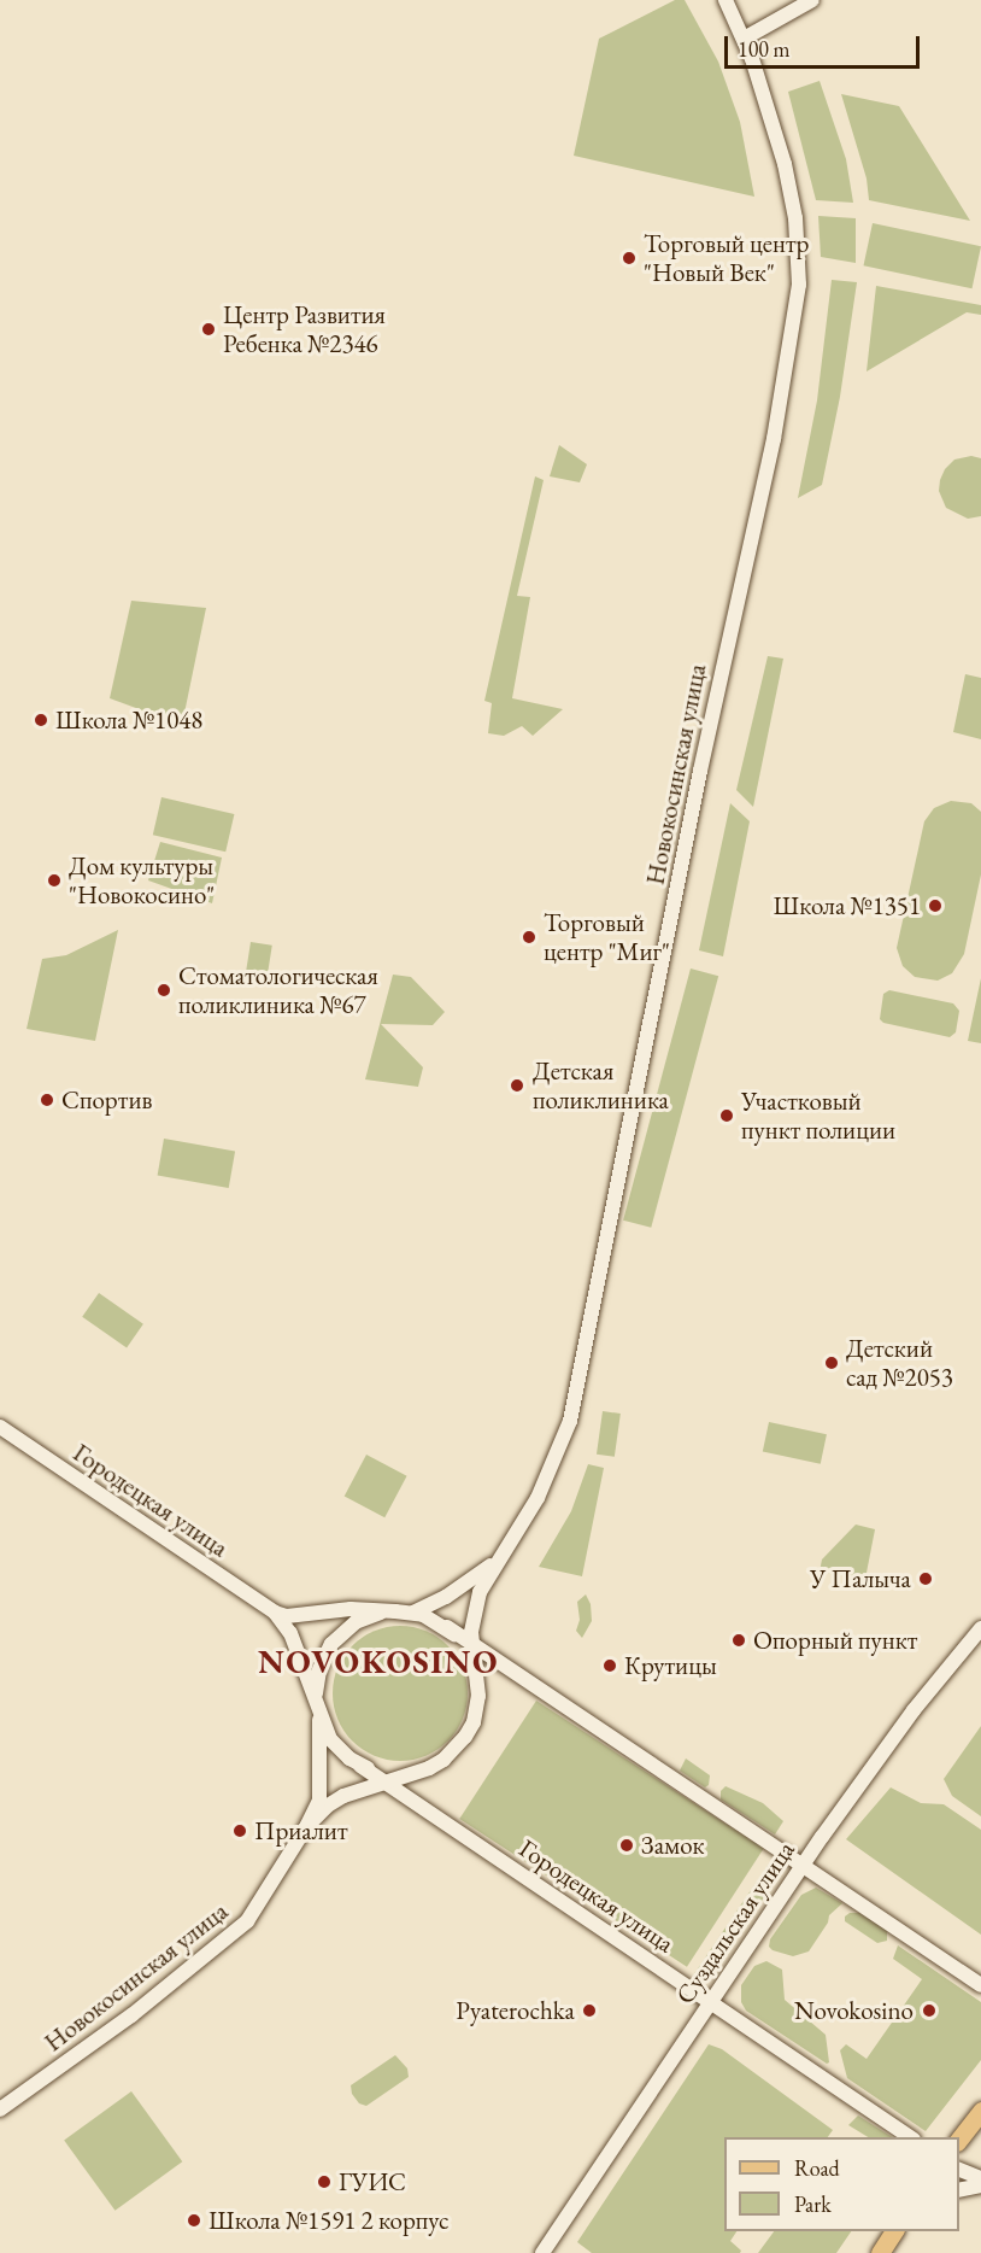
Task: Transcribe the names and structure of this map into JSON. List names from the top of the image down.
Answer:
{
  "streets": {
    "street": ["Новокосинская улица", "Городецкая улица", "Суздальская улица"]
  },
  "crossings": [
    ["Новокосинская улица", "Городецкая улица"],
    ["Городецкая улица", "Суздальская улица"]
  ],
  "districts": ["NOVOKOSINO"],
  "places": [
    "Торговый центр \"Новый Век\"",
    "Центр Развития Ребенка №2346",
    "Школа №1048",
    "Дом культуры \"Новокосино\"",
    "Школа №1351",
    "Торговый центр \"Миг\"",
    "Стоматологическая поликлиника №67",
    "Детская поликлиника",
    "Спортив",
    "Участковый пункт полиции",
    "Детский сад №2053",
    "У Палыча",
    "Опорный пункт",
    "Крутицы",
    "Приалит",
    "Замок",
    "Pyaterochka",
    "Novokosino",
    "ГУИС",
    "Школа №1591 2 корпус"
  ],
  "legend": ["Road", "Park"],
  "scale_bar": "100 m"
}
